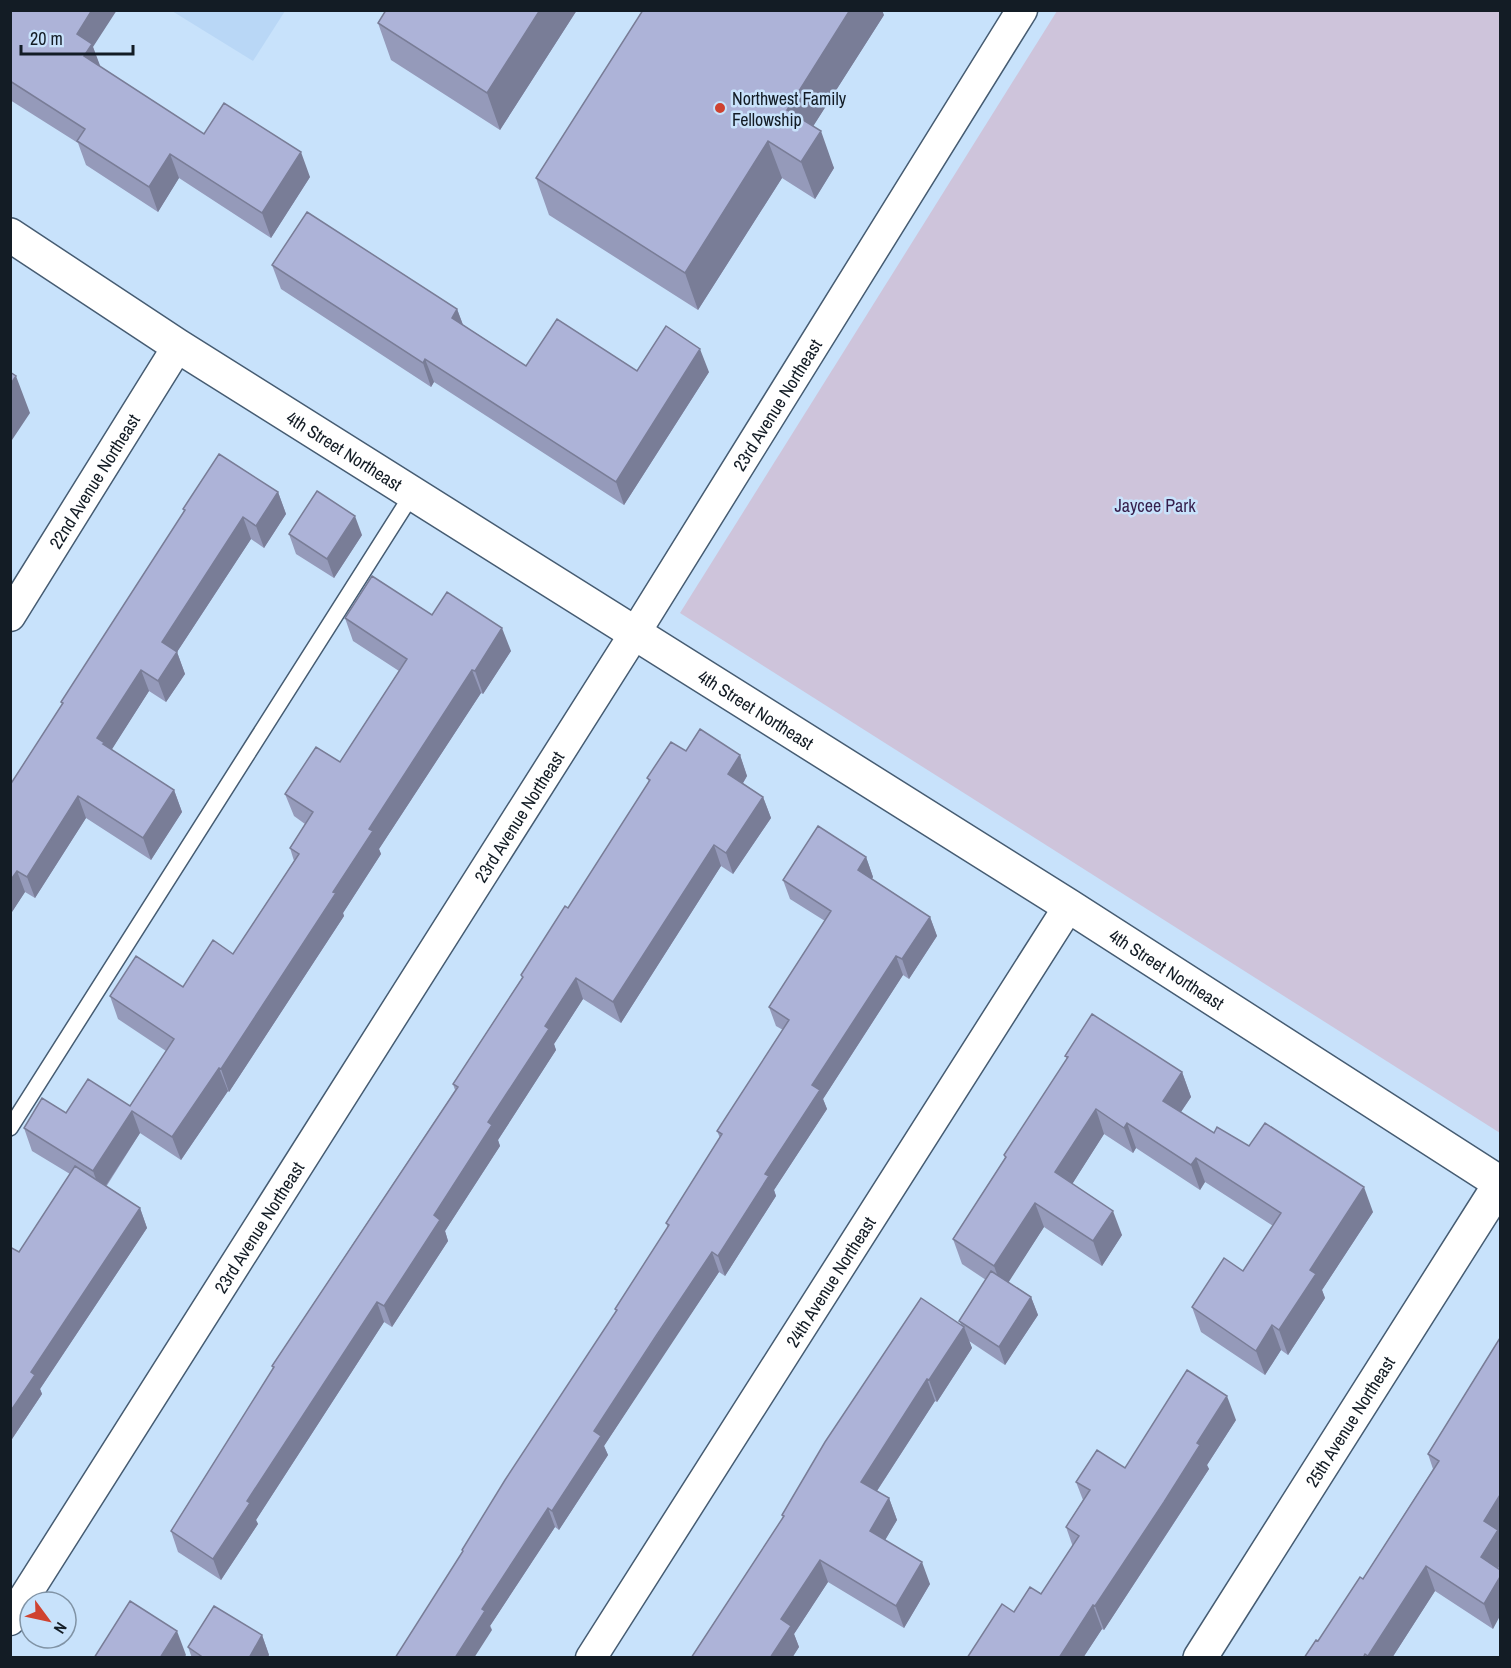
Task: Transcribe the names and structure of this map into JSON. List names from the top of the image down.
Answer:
{
  "streets": {
    "street": [
      "23rd Avenue Northeast",
      "4th Street Northeast",
      "22nd Avenue Northeast",
      "24th Avenue Northeast",
      "25th Avenue Northeast"
    ]
  },
  "crossings": [
    ["23rd Avenue Northeast", "4th Street Northeast"],
    ["4th Street Northeast", "22nd Avenue Northeast"],
    ["4th Street Northeast", "24th Avenue Northeast"],
    ["4th Street Northeast", "25th Avenue Northeast"]
  ],
  "parks": ["Jaycee Park"],
  "places": ["Northwest Family Fellowship"],
  "scale_bar": "20 m",
  "north": "bottom right"
}
